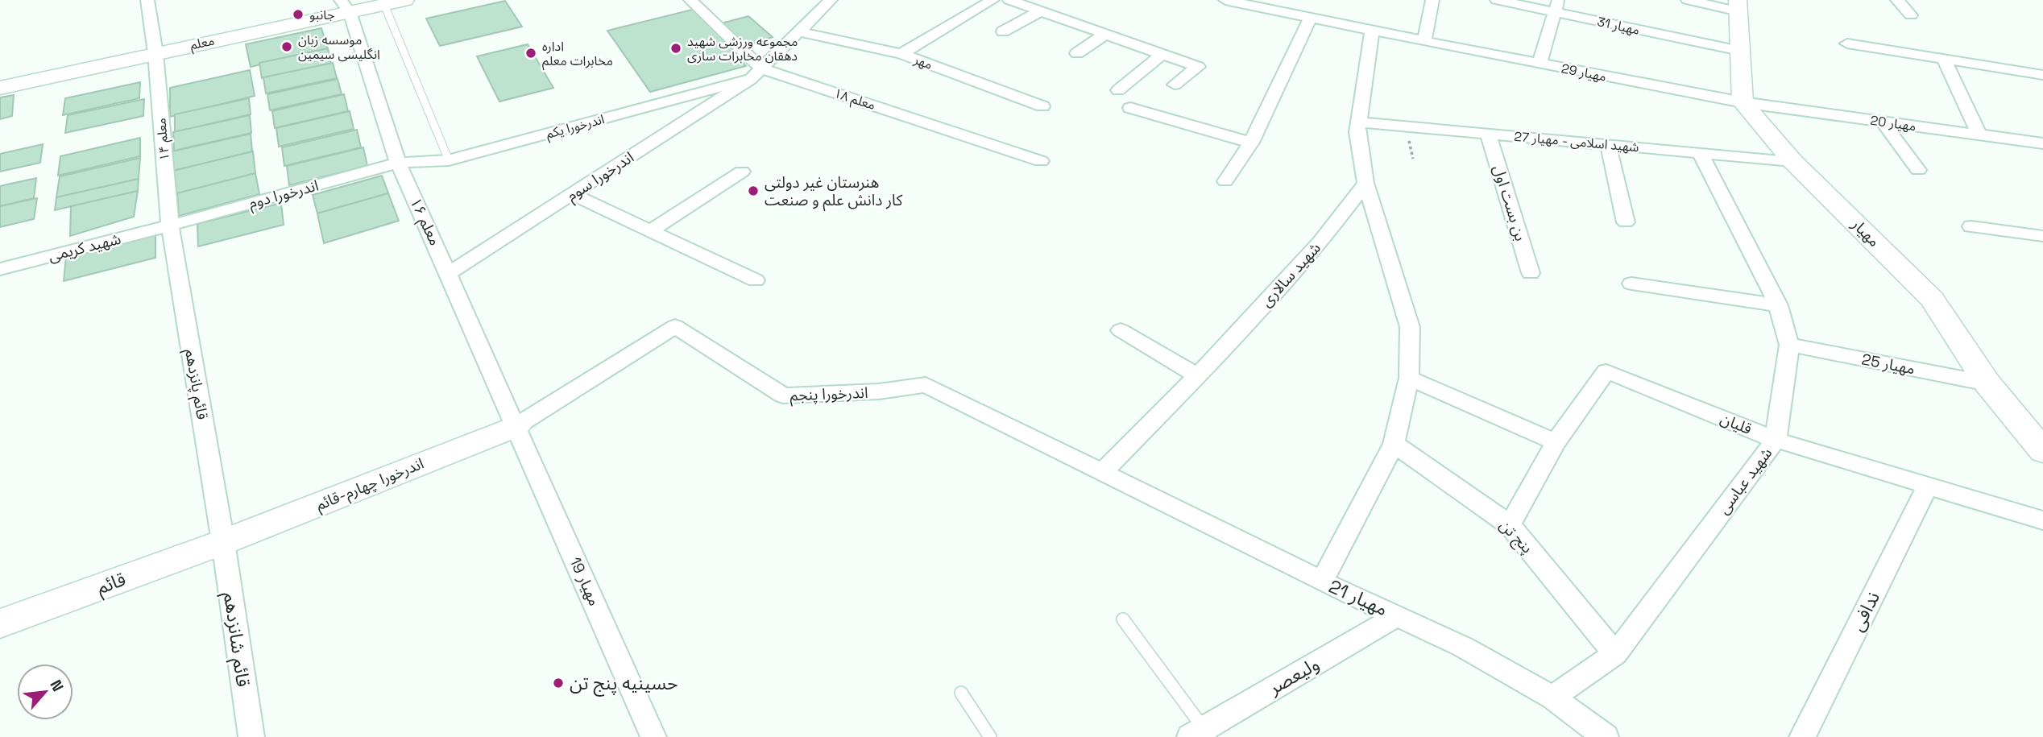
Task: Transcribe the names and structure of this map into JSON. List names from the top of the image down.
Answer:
{
  "streets": {
    "street": [
      "مهیار 31",
      "معلم",
      "مهر",
      "مهیار 29",
      "معلم ۱۸",
      "مهیار 20",
      "اندرخورا یکم",
      "معلم ۱۴",
      "شهید اسلامی - مهیار 27",
      "اندرخورا سوم",
      "اندرخورا دوم",
      "بن بست اول",
      "معلم ۱۶",
      "مهیار",
      "شهید کریمی",
      "شهید سالاری",
      "مهیار 25",
      "قائم پانزدهم",
      "اندرخورا پنجم",
      "قلیان",
      "شهید عباسی",
      "اندرخورا چهارم-قائم",
      "پنج تن",
      "مهیار 19",
      "قائم",
      "مهیار 21",
      "ندافی",
      "قائم شانزدهم",
      "ولیعصر"
    ]
  },
  "crossings": [
    ["معلم", "معلم ۱۴"],
    ["معلم", "معلم ۱۶"],
    ["مهر", "اندرخورا سوم"],
    ["مهیار 29", "مهیار 20"],
    ["مهیار 29", "مهیار"],
    ["معلم ۱۸", "اندرخورا یکم"],
    ["معلم ۱۸", "اندرخورا سوم"],
    ["مهیار 20", "مهیار"],
    ["اندرخورا یکم", "اندرخورا سوم"],
    ["اندرخورا یکم", "اندرخورا دوم"],
    ["اندرخورا یکم", "معلم ۱۶"],
    ["معلم ۱۴", "اندرخورا دوم"],
    ["معلم ۱۴", "شهید کریمی"],
    ["معلم ۱۴", "قائم پانزدهم"],
    ["شهید اسلامی - مهیار 27", "بن بست اول"],
    ["شهید اسلامی - مهیار 27", "مهیار"],
    ["شهید اسلامی - مهیار 27", "شهید عباسی"],
    ["اندرخورا سوم", "معلم ۱۶"],
    ["اندرخورا دوم", "معلم ۱۶"],
    ["اندرخورا دوم", "شهید کریمی"],
    ["اندرخورا دوم", "قائم پانزدهم"],
    ["معلم ۱۶", "اندرخورا پنجم"],
    ["معلم ۱۶", "اندرخورا چهارم-قائم"],
    ["معلم ۱۶", "مهیار 19"],
    ["مهیار", "مهیار 25"],
    ["شهید کریمی", "قائم پانزدهم"],
    ["شهید سالاری", "اندرخورا پنجم"],
    ["شهید سالاری", "مهیار 21"],
    ["مهیار 25", "شهید عباسی"],
    ["قائم پانزدهم", "اندرخورا چهارم-قائم"],
    ["قائم پانزدهم", "قائم"],
    ["قائم پانزدهم", "قائم شانزدهم"],
    ["اندرخورا پنجم", "اندرخورا چهارم-قائم"],
    ["اندرخورا پنجم", "مهیار 19"],
    ["اندرخورا پنجم", "مهیار 21"],
    ["قلیان", "شهید عباسی"],
    ["قلیان", "پنج تن"],
    ["قلیان", "ندافی"],
    ["شهید عباسی", "پنج تن"],
    ["شهید عباسی", "مهیار 21"],
    ["اندرخورا چهارم-قائم", "مهیار 19"],
    ["اندرخورا چهارم-قائم", "قائم"],
    ["اندرخورا چهارم-قائم", "قائم شانزدهم"],
    ["قائم", "قائم شانزدهم"],
    ["مهیار 21", "ولیعصر"]
  ],
  "places": [
    "جانبو",
    "موسسه زبان انگلیسی سیمین",
    "مجموعه ورزشی شهید دهقان مخابرات ساری",
    "اداره مخابرات معلم",
    "هنرستان غیر دولتی کار دانش علم و صنعت",
    "حسینیه پنج تن"
  ],
  "north": "top right"
}
